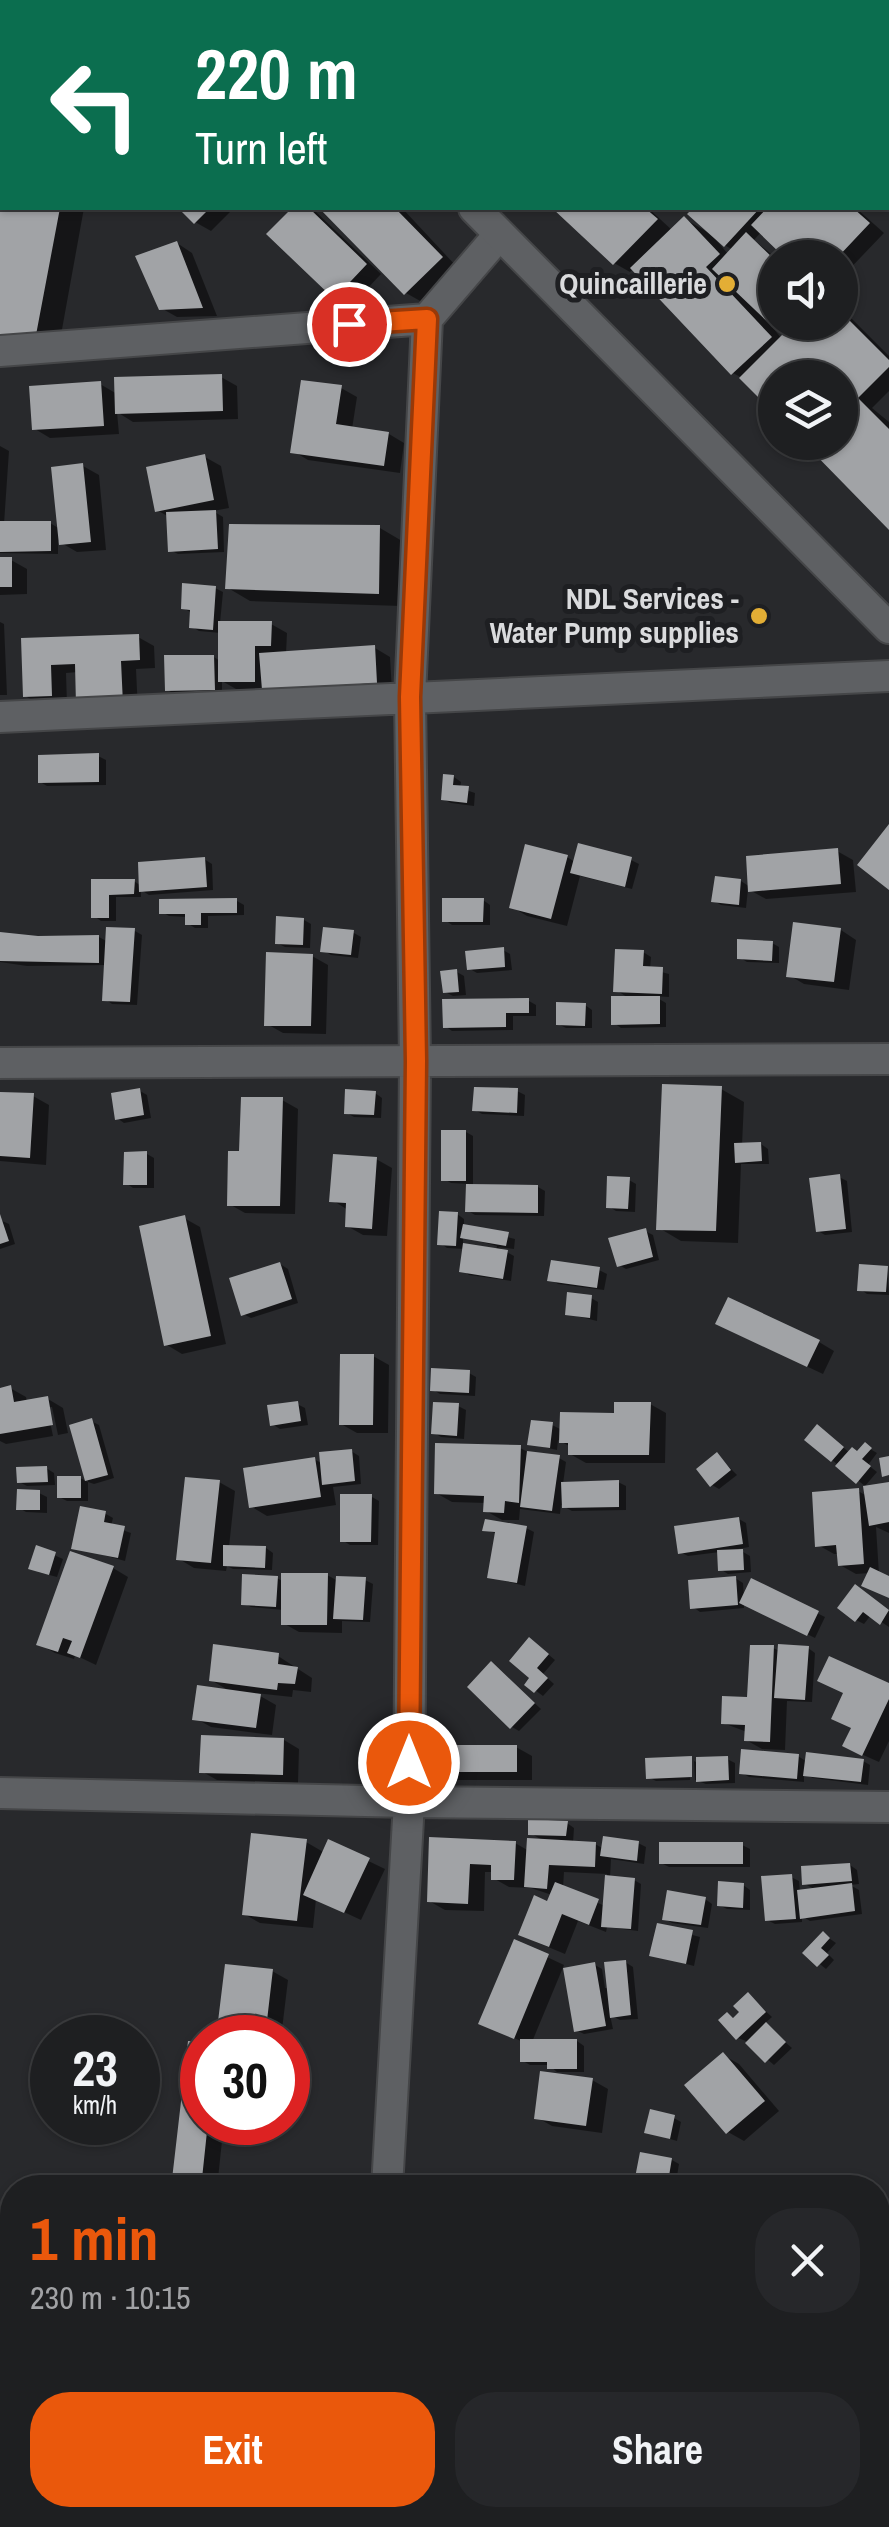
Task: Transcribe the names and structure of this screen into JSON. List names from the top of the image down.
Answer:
{
  "places": ["Quincaillerie", "NDL Services - Water Pump supplies"],
  "page": {
    "turn": ["220 m", "Turn left"],
    "speed": "23 km/h",
    "limit": "30",
    "heading": ["1 min", "230 m · 10:15"],
    "buttons": ["Exit", "Share"]
  }
}
